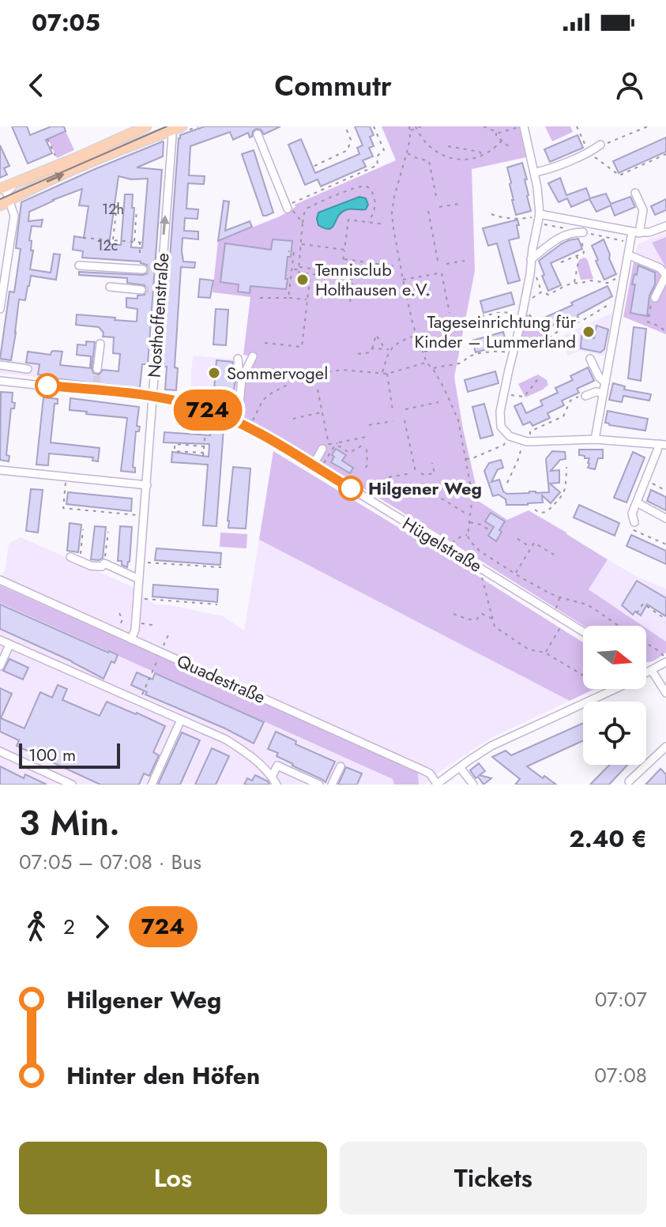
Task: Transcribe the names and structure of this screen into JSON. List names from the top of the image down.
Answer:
{
  "streets": {
    "street": ["Nosthoffenstraße", "Hügelstraße", "Quadestraße"]
  },
  "crossings": [
    ["Nosthoffenstraße", "Hügelstraße"],
    ["Nosthoffenstraße", "Quadestraße"]
  ],
  "one_way": ["Nosthoffenstraße"],
  "places": [
    "Tennisclub Holthausen e.V.",
    "Tageseinrichtung für Kinder – Lummerland",
    "Sommervogel",
    "Hilgener Weg"
  ],
  "lines": ["bus line 724"],
  "house_numbers": ["12h", "12c"],
  "scale_bar": "100 m",
  "north": "right",
  "page": {
    "status": "07:05",
    "header": "Commutr",
    "on_map": "724",
    "scale": "100 m",
    "heading": ["3 Min.", "07:05 – 07:08 · Bus", "2.40 €"],
    "legs": ["2", "724"],
    "list": [
      {
        "name": "Hilgener Weg",
        "value": "07:07"
      },
      {
        "name": "Hinter den Höfen",
        "value": "07:08"
      }
    ],
    "buttons": ["Los", "Tickets"]
  }
}
